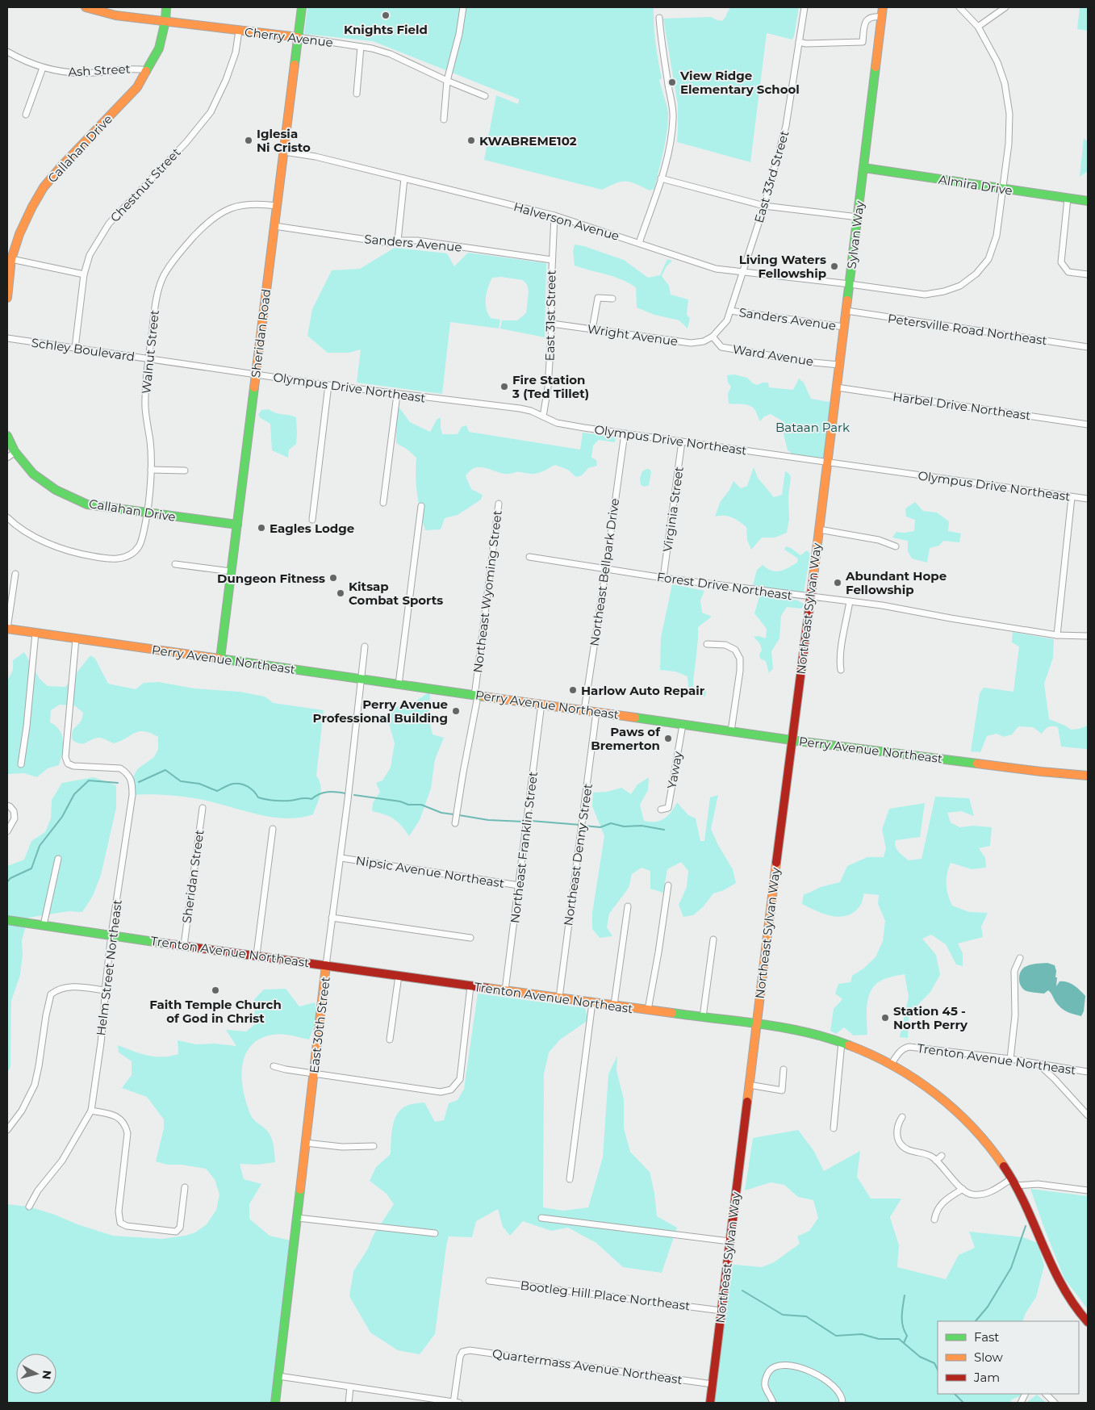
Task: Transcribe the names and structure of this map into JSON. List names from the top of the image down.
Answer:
{
  "streets": {
    "main road": [
      "Cherry Avenue",
      "Callahan Drive",
      "Almira Drive",
      "Sylvan Way",
      "Sheridan Road",
      "Northeast Sylvan Way",
      "Perry Avenue Northeast",
      "Trenton Avenue Northeast",
      "East 30th Street"
    ],
    "street": [
      "Ash Street",
      "East 33rd Street",
      "Chestnut Street",
      "Halverson Avenue",
      "Sanders Avenue",
      "East 31st Street",
      "Petersville Road Northeast",
      "Wright Avenue",
      "Schley Boulevard",
      "Walnut Street",
      "Ward Avenue",
      "Olympus Drive Northeast",
      "Harbel Drive Northeast",
      "Virginia Street",
      "Northeast Bellpark Drive",
      "Forest Drive Northeast",
      "Northeast Wyoming Street",
      "Yaway",
      "Northeast Franklin Street",
      "Northeast Denny Street",
      "Nipsic Avenue Northeast",
      "Sheridan Street",
      "Helm Street Northeast",
      "Bootleg Hill Place Northeast",
      "Quartermass Avenue Northeast"
    ]
  },
  "crossings": [
    ["Cherry Avenue", "Callahan Drive"],
    ["Cherry Avenue", "Chestnut Street"],
    ["Cherry Avenue", "Sheridan Road"],
    ["Ash Street", "Callahan Drive"],
    ["Callahan Drive", "Sheridan Road"],
    ["Callahan Drive", "Walnut Street"],
    ["East 33rd Street", "Halverson Avenue"],
    ["East 33rd Street", "Sanders Avenue"],
    ["East 33rd Street", "Wright Avenue"],
    ["East 33rd Street", "Ward Avenue"],
    ["Chestnut Street", "Schley Boulevard"],
    ["Almira Drive", "Halverson Avenue"],
    ["Almira Drive", "Sylvan Way"],
    ["Halverson Avenue", "Sylvan Way"],
    ["Halverson Avenue", "East 31st Street"],
    ["Halverson Avenue", "Sheridan Road"],
    ["Sylvan Way", "Sanders Avenue"],
    ["Sylvan Way", "Petersville Road Northeast"],
    ["Sylvan Way", "Ward Avenue"],
    ["Sylvan Way", "Olympus Drive Northeast"],
    ["Sylvan Way", "Harbel Drive Northeast"],
    ["Sylvan Way", "Northeast Sylvan Way"],
    ["Sanders Avenue", "East 31st Street"],
    ["Sanders Avenue", "Sheridan Road"],
    ["East 31st Street", "Wright Avenue"],
    ["East 31st Street", "Olympus Drive Northeast"],
    ["Sheridan Road", "Schley Boulevard"],
    ["Sheridan Road", "Walnut Street"],
    ["Sheridan Road", "Olympus Drive Northeast"],
    ["Sheridan Road", "Perry Avenue Northeast"],
    ["Wright Avenue", "Ward Avenue"],
    ["Schley Boulevard", "Walnut Street"],
    ["Schley Boulevard", "Olympus Drive Northeast"],
    ["Olympus Drive Northeast", "Virginia Street"],
    ["Olympus Drive Northeast", "Northeast Bellpark Drive"],
    ["Olympus Drive Northeast", "Northeast Sylvan Way"],
    ["Virginia Street", "Forest Drive Northeast"],
    ["Northeast Bellpark Drive", "Forest Drive Northeast"],
    ["Northeast Bellpark Drive", "Perry Avenue Northeast"],
    ["Forest Drive Northeast", "Northeast Sylvan Way"],
    ["Northeast Wyoming Street", "Perry Avenue Northeast"],
    ["Northeast Sylvan Way", "Perry Avenue Northeast"],
    ["Northeast Sylvan Way", "Trenton Avenue Northeast"],
    ["Northeast Sylvan Way", "Bootleg Hill Place Northeast"],
    ["Northeast Sylvan Way", "Quartermass Avenue Northeast"],
    ["Perry Avenue Northeast", "Yaway"],
    ["Perry Avenue Northeast", "Northeast Franklin Street"],
    ["Perry Avenue Northeast", "Northeast Denny Street"],
    ["Perry Avenue Northeast", "Helm Street Northeast"],
    ["Perry Avenue Northeast", "East 30th Street"],
    ["Northeast Franklin Street", "Nipsic Avenue Northeast"],
    ["Northeast Franklin Street", "Trenton Avenue Northeast"],
    ["Northeast Denny Street", "Trenton Avenue Northeast"],
    ["Nipsic Avenue Northeast", "East 30th Street"],
    ["Sheridan Street", "Trenton Avenue Northeast"],
    ["Trenton Avenue Northeast", "Helm Street Northeast"],
    ["Trenton Avenue Northeast", "East 30th Street"]
  ],
  "parks": ["Bataan Park"],
  "places": [
    "Knights Field",
    "View Ridge Elementary School",
    "Iglesia Ni Cristo",
    "KWABREME102",
    "Living Waters Fellowship",
    "Fire Station 3 (Ted Tillet)",
    "Eagles Lodge",
    "Dungeon Fitness",
    "Abundant Hope Fellowship",
    "Kitsap Combat Sports",
    "Harlow Auto Repair",
    "Perry Avenue Professional Building",
    "Paws of Bremerton",
    "Faith Temple Church of God in Christ",
    "Station 45 - North Perry"
  ],
  "legend": ["Fast", "Slow", "Jam"],
  "north": "right"
}
